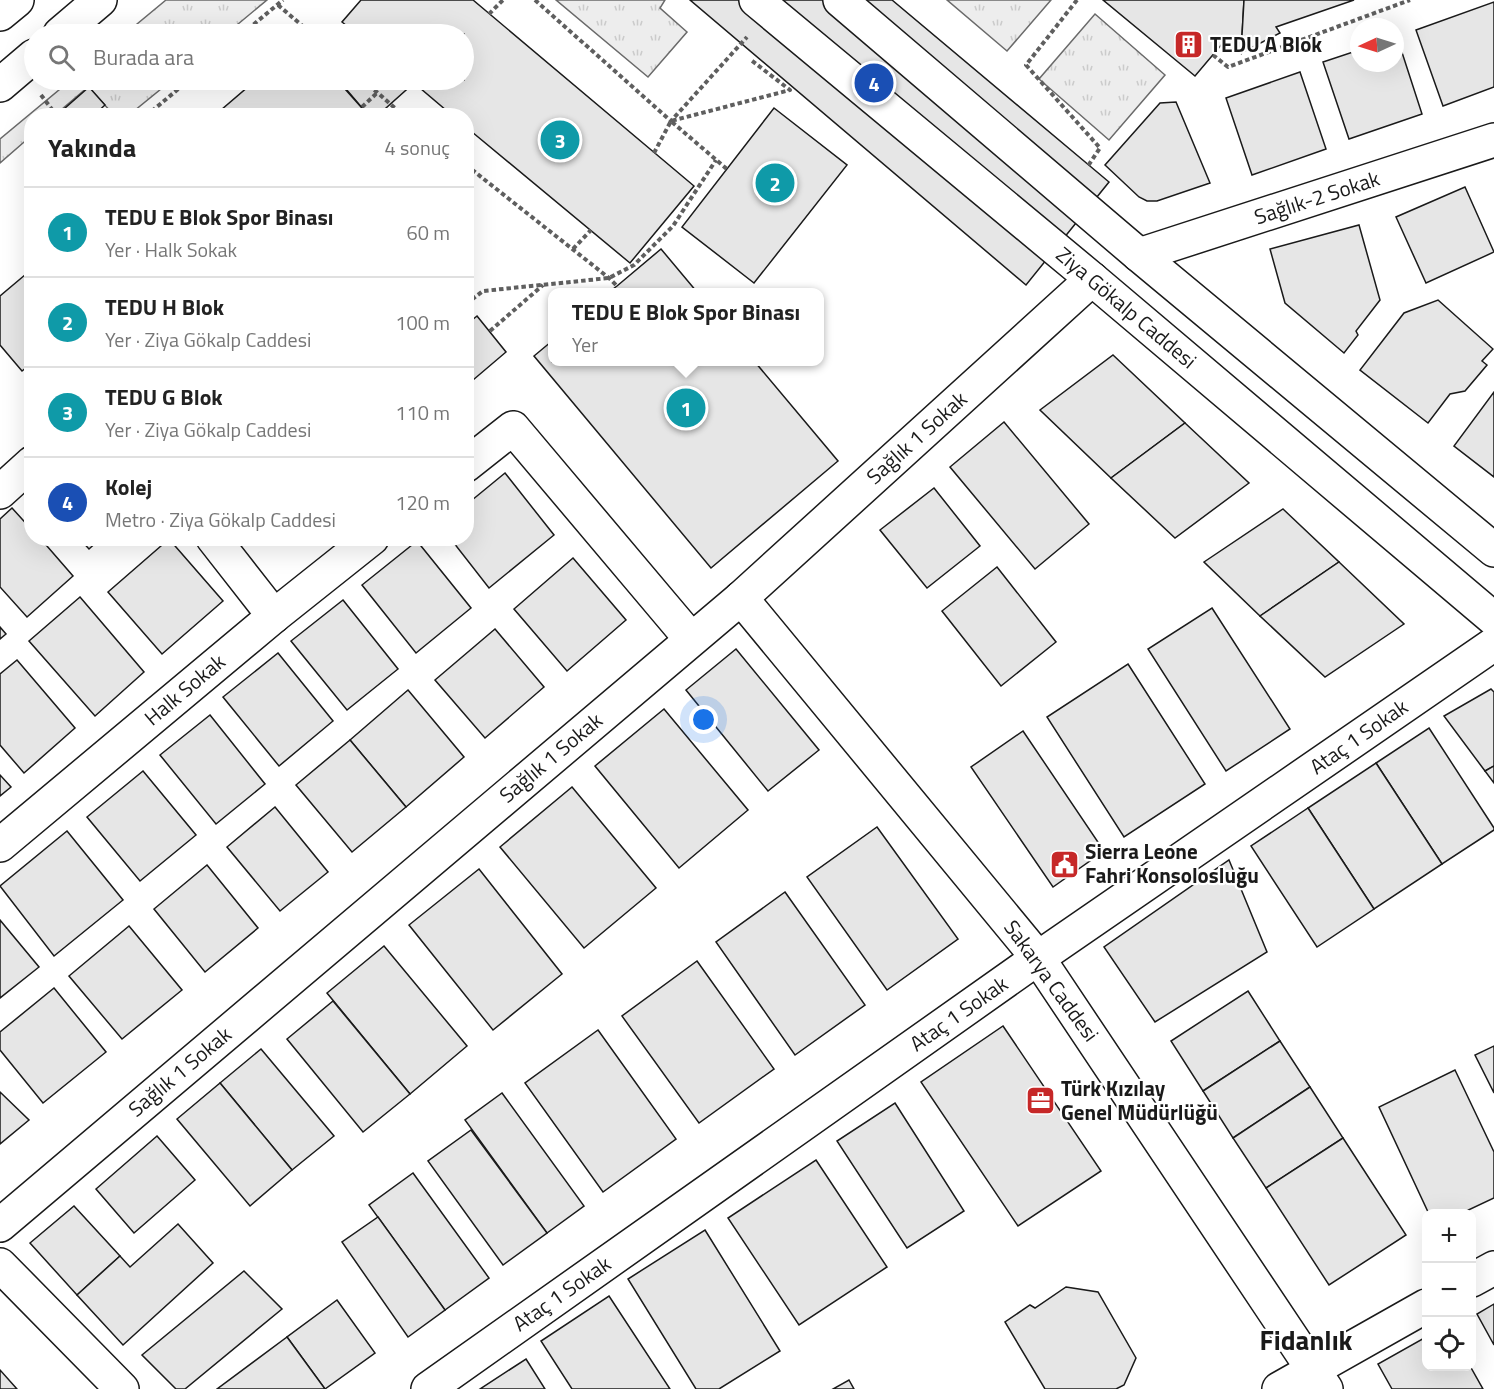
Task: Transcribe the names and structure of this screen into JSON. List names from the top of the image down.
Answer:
{
  "streets": {
    "street": [
      "Sağlık-2 Sokak",
      "Ziya Gökalp Caddesi",
      "Sağlık 1 Sokak",
      "Halk Sokak",
      "Ataç 1 Sokak",
      "Sakarya Caddesi"
    ]
  },
  "crossings": [
    ["Ziya Gökalp Caddesi", "Sağlık 1 Sokak"],
    ["Sağlık 1 Sokak", "Sakarya Caddesi"],
    ["Ataç 1 Sokak", "Sakarya Caddesi"]
  ],
  "districts": ["Fidanlık"],
  "places": {
    "building": ["TEDU A Blok"],
    "public building": ["Sierra Leone Fahri Konsolosluğu"],
    "office": ["Türk Kızılay Genel Müdürlüğü"]
  },
  "north": "left",
  "page": {
    "search": "Burada ara",
    "pins": [
      "4",
      "3",
      "2",
      "1"
    ],
    "heading": ["Yakında", "4 sonuç"],
    "list": [
      {
        "mark": "1",
        "name": "TEDU E Blok Spor Binası",
        "note": "Yer · Halk Sokak",
        "value": "60 m"
      },
      {
        "mark": "2",
        "name": "TEDU H Blok",
        "note": "Yer · Ziya Gökalp Caddesi",
        "value": "100 m"
      },
      {
        "mark": "3",
        "name": "TEDU G Blok",
        "note": "Yer · Ziya Gökalp Caddesi",
        "value": "110 m"
      },
      {
        "mark": "4",
        "name": "Kolej",
        "note": "Metro · Ziya Gökalp Caddesi",
        "value": "120 m"
      }
    ],
    "popup": ["TEDU E Blok Spor Binası", "Yer"],
    "map_buttons": ["+", "−"]
  }
}
